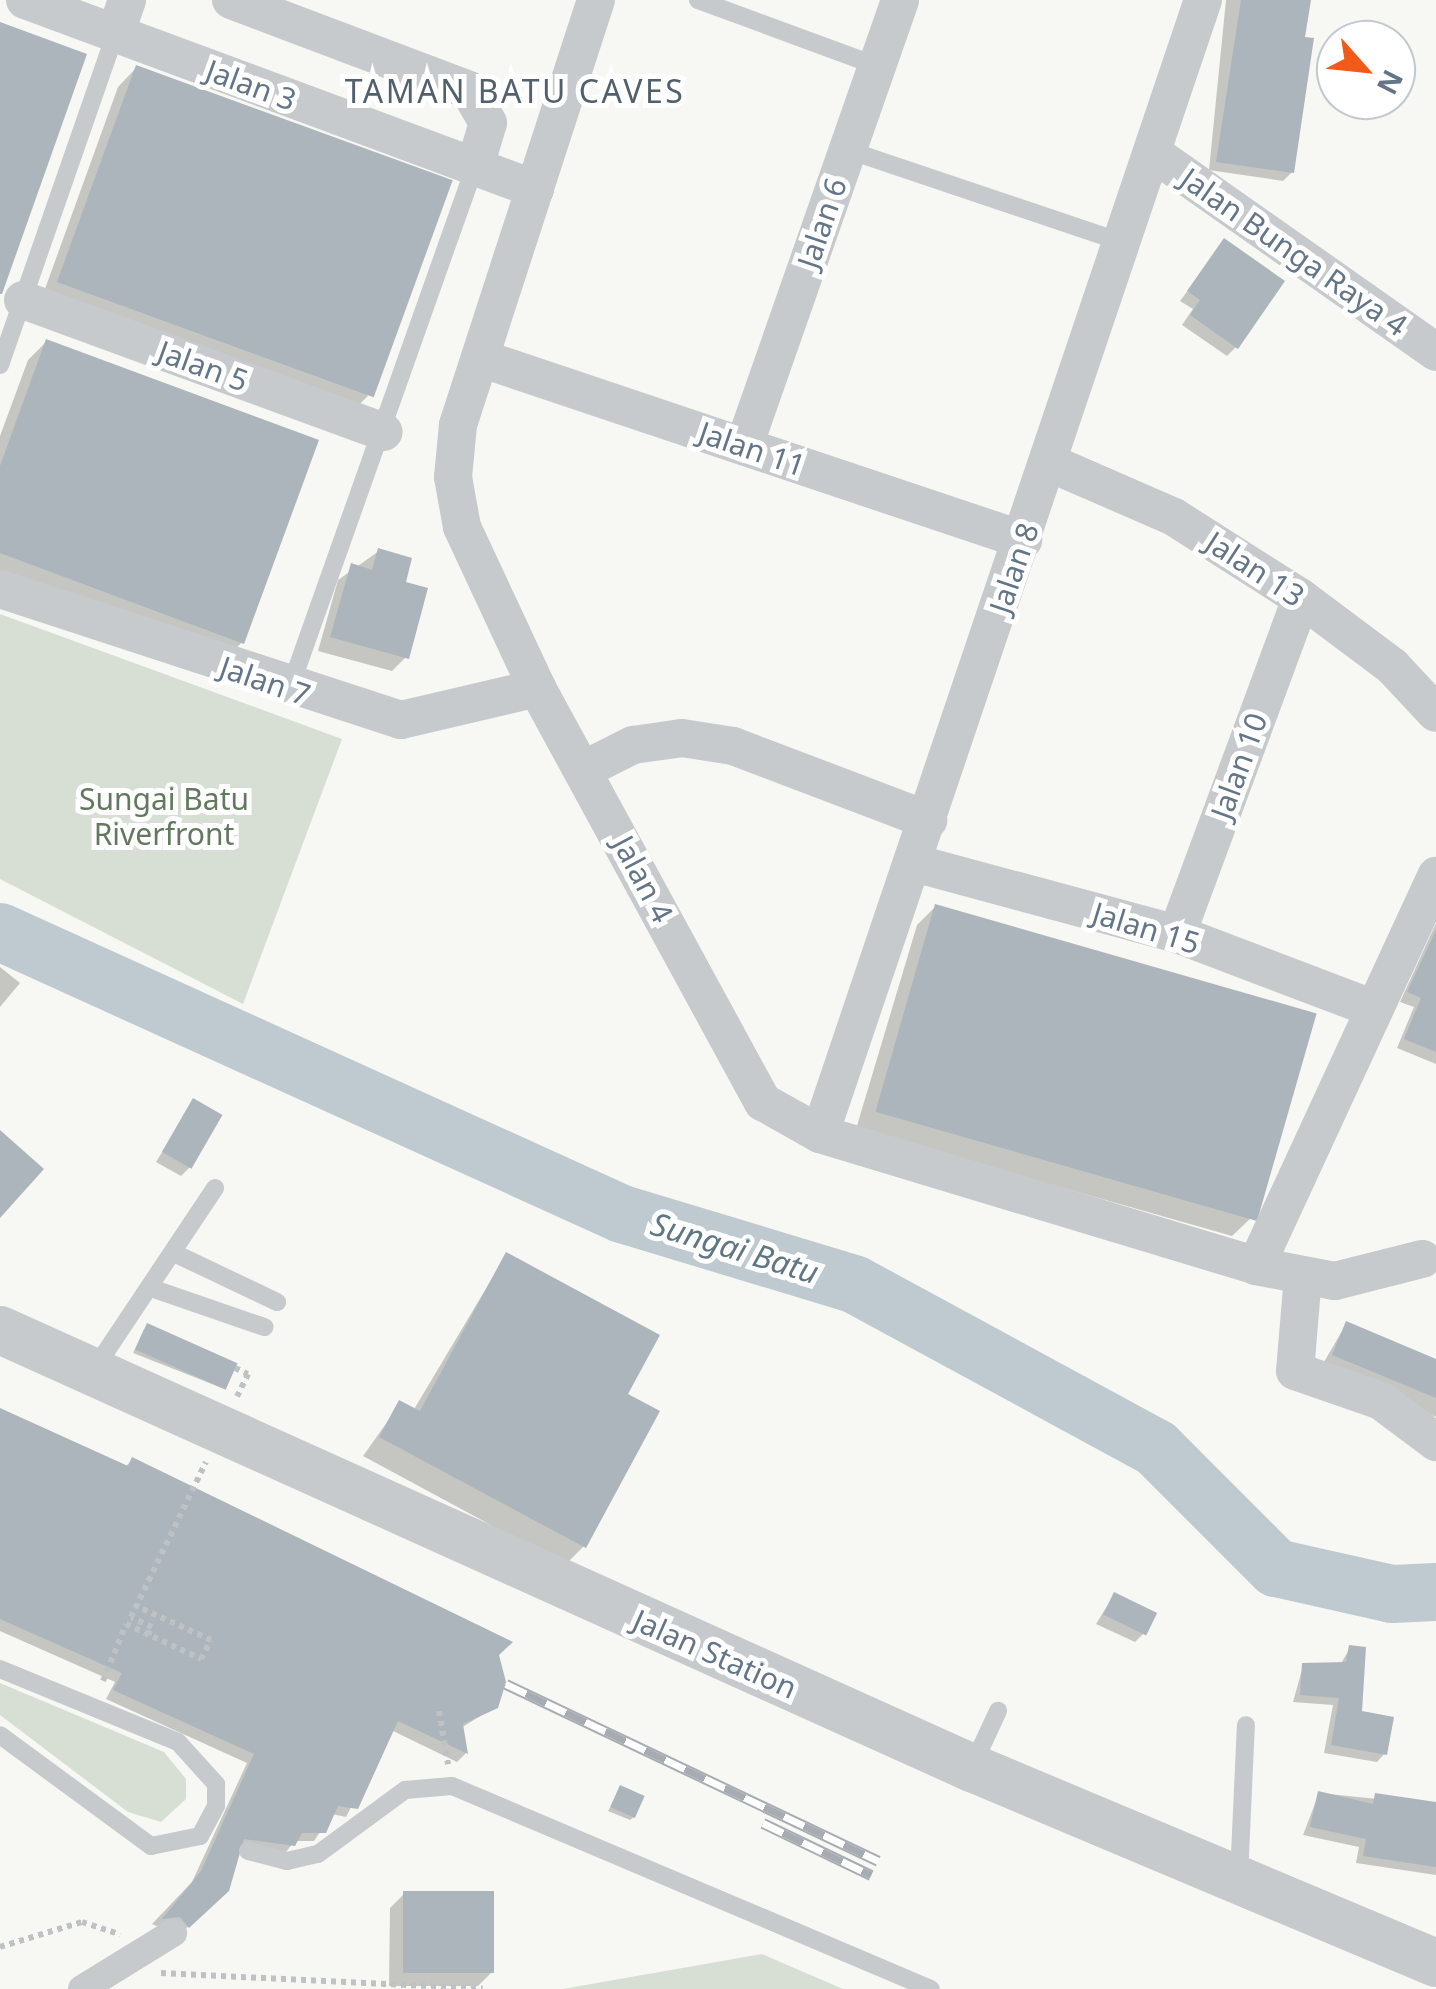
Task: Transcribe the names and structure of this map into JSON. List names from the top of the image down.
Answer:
{
  "streets": {
    "street": [
      "Jalan 3",
      "Jalan 6",
      "Jalan Bunga Raya 4",
      "Jalan 5",
      "Jalan 11",
      "Jalan 8",
      "Jalan 13",
      "Jalan 7",
      "Jalan 10",
      "Jalan 4",
      "Jalan 15",
      "Jalan Station"
    ]
  },
  "crossings": [
    ["Jalan 3", "Jalan 4"],
    ["Jalan 6", "Jalan 11"],
    ["Jalan Bunga Raya 4", "Jalan 8"],
    ["Jalan 11", "Jalan 8"],
    ["Jalan 11", "Jalan 4"],
    ["Jalan 8", "Jalan 13"],
    ["Jalan 8", "Jalan 4"],
    ["Jalan 8", "Jalan 15"],
    ["Jalan 13", "Jalan 10"],
    ["Jalan 7", "Jalan 4"],
    ["Jalan 10", "Jalan 15"]
  ],
  "districts": ["TAMAN BATU CAVES"],
  "water": ["Sungai Batu"],
  "parks": ["Sungai Batu Riverfront"],
  "north": "bottom right"
}
